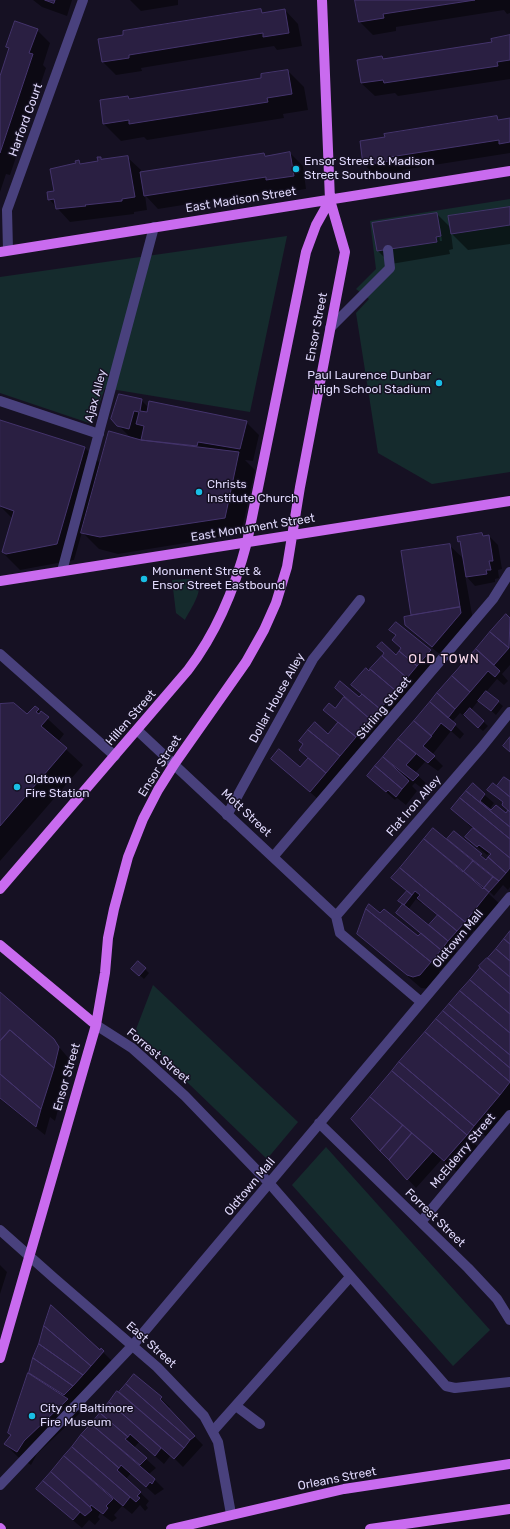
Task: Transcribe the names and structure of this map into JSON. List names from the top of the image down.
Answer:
{
  "streets": {
    "main road": [
      "East Madison Street",
      "Ensor Street",
      "East Monument Street",
      "Hillen Street",
      "Forrest Street",
      "Orleans Street"
    ],
    "street": [
      "Harford Court",
      "Ajax Alley",
      "Dollar House Alley",
      "Stirling Street",
      "Flat Iron Alley",
      "Mott Street",
      "Oldtown Mall",
      "McElderry Street",
      "East Street"
    ]
  },
  "crossings": [
    ["Harford Court", "East Madison Street"],
    ["East Madison Street", "Ensor Street"],
    ["East Madison Street", "Ajax Alley"],
    ["Ensor Street", "East Monument Street"],
    ["Ensor Street", "Hillen Street"],
    ["Ensor Street", "Mott Street"],
    ["Ensor Street", "Forrest Street"],
    ["Ensor Street", "East Street"],
    ["Ajax Alley", "East Monument Street"],
    ["East Monument Street", "Hillen Street"],
    ["Dollar House Alley", "Mott Street"],
    ["Stirling Street", "Mott Street"],
    ["Hillen Street", "Mott Street"],
    ["Flat Iron Alley", "Mott Street"],
    ["Oldtown Mall", "Forrest Street"],
    ["Oldtown Mall", "East Street"],
    ["Forrest Street", "McElderry Street"],
    ["East Street", "Orleans Street"]
  ],
  "districts": ["OLD TOWN"],
  "places": [
    "Ensor Street & Madison Street Southbound",
    "Paul Laurence Dunbar High School Stadium",
    "Christs Institute Church",
    "Monument Street & Ensor Street Eastbound",
    "Oldtown Fire Station",
    "City of Baltimore Fire Museum"
  ]
}
